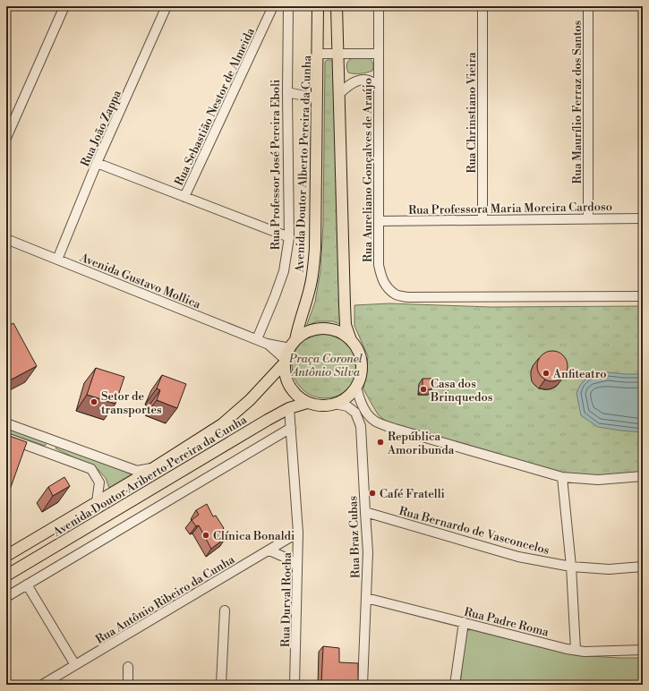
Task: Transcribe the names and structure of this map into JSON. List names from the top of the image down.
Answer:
{
  "streets": {
    "main road": ["Avenida Doutor Alberto Pereira da Cunha", "Avenida Doutor Ariberto Pereira da Cunha"],
    "street": [
      "Rua Maurílio Ferraz dos Santos",
      "Rua Sebastião Nestor de Almeida",
      "Rua Chrinstiano Vieira",
      "Rua João Zappa",
      "Rua Professor José Pereira Eboli",
      "Rua Aureliano Gonçalves de Araújo",
      "Rua Professora Maria Moreira Cardoso",
      "Avenida Gustavo Mollica",
      "Rua Bernardo de Vasconcelos",
      "Rua Braz Cubas",
      "Rua Antônio Ribeiro da Cunha",
      "Rua Durval Rocha",
      "Rua Padre Roma"
    ]
  },
  "crossings": [
    ["Rua Maurílio Ferraz dos Santos", "Rua Professora Maria Moreira Cardoso"],
    ["Rua Chrinstiano Vieira", "Rua Professora Maria Moreira Cardoso"],
    ["Rua João Zappa", "Avenida Gustavo Mollica"],
    ["Avenida Doutor Alberto Pereira da Cunha", "Avenida Gustavo Mollica"],
    ["Avenida Doutor Alberto Pereira da Cunha", "Avenida Doutor Ariberto Pereira da Cunha"],
    ["Avenida Doutor Alberto Pereira da Cunha", "Rua Braz Cubas"],
    ["Rua Professor José Pereira Eboli", "Avenida Gustavo Mollica"],
    ["Rua Aureliano Gonçalves de Araújo", "Rua Professora Maria Moreira Cardoso"],
    ["Avenida Gustavo Mollica", "Avenida Doutor Ariberto Pereira da Cunha"],
    ["Avenida Gustavo Mollica", "Rua Braz Cubas"],
    ["Avenida Doutor Ariberto Pereira da Cunha", "Rua Braz Cubas"],
    ["Avenida Doutor Ariberto Pereira da Cunha", "Rua Durval Rocha"],
    ["Rua Bernardo de Vasconcelos", "Rua Braz Cubas"],
    ["Rua Braz Cubas", "Rua Padre Roma"],
    ["Rua Antônio Ribeiro da Cunha", "Rua Durval Rocha"]
  ],
  "parks": ["Praça Coronel Antônio Silva"],
  "places": [
    "Anfiteatro",
    "Casa dos Brinquedos",
    "Setor de transportes",
    "República Amoribunda",
    "Café Fratelli",
    "Clínica Bonaldi"
  ]
}
